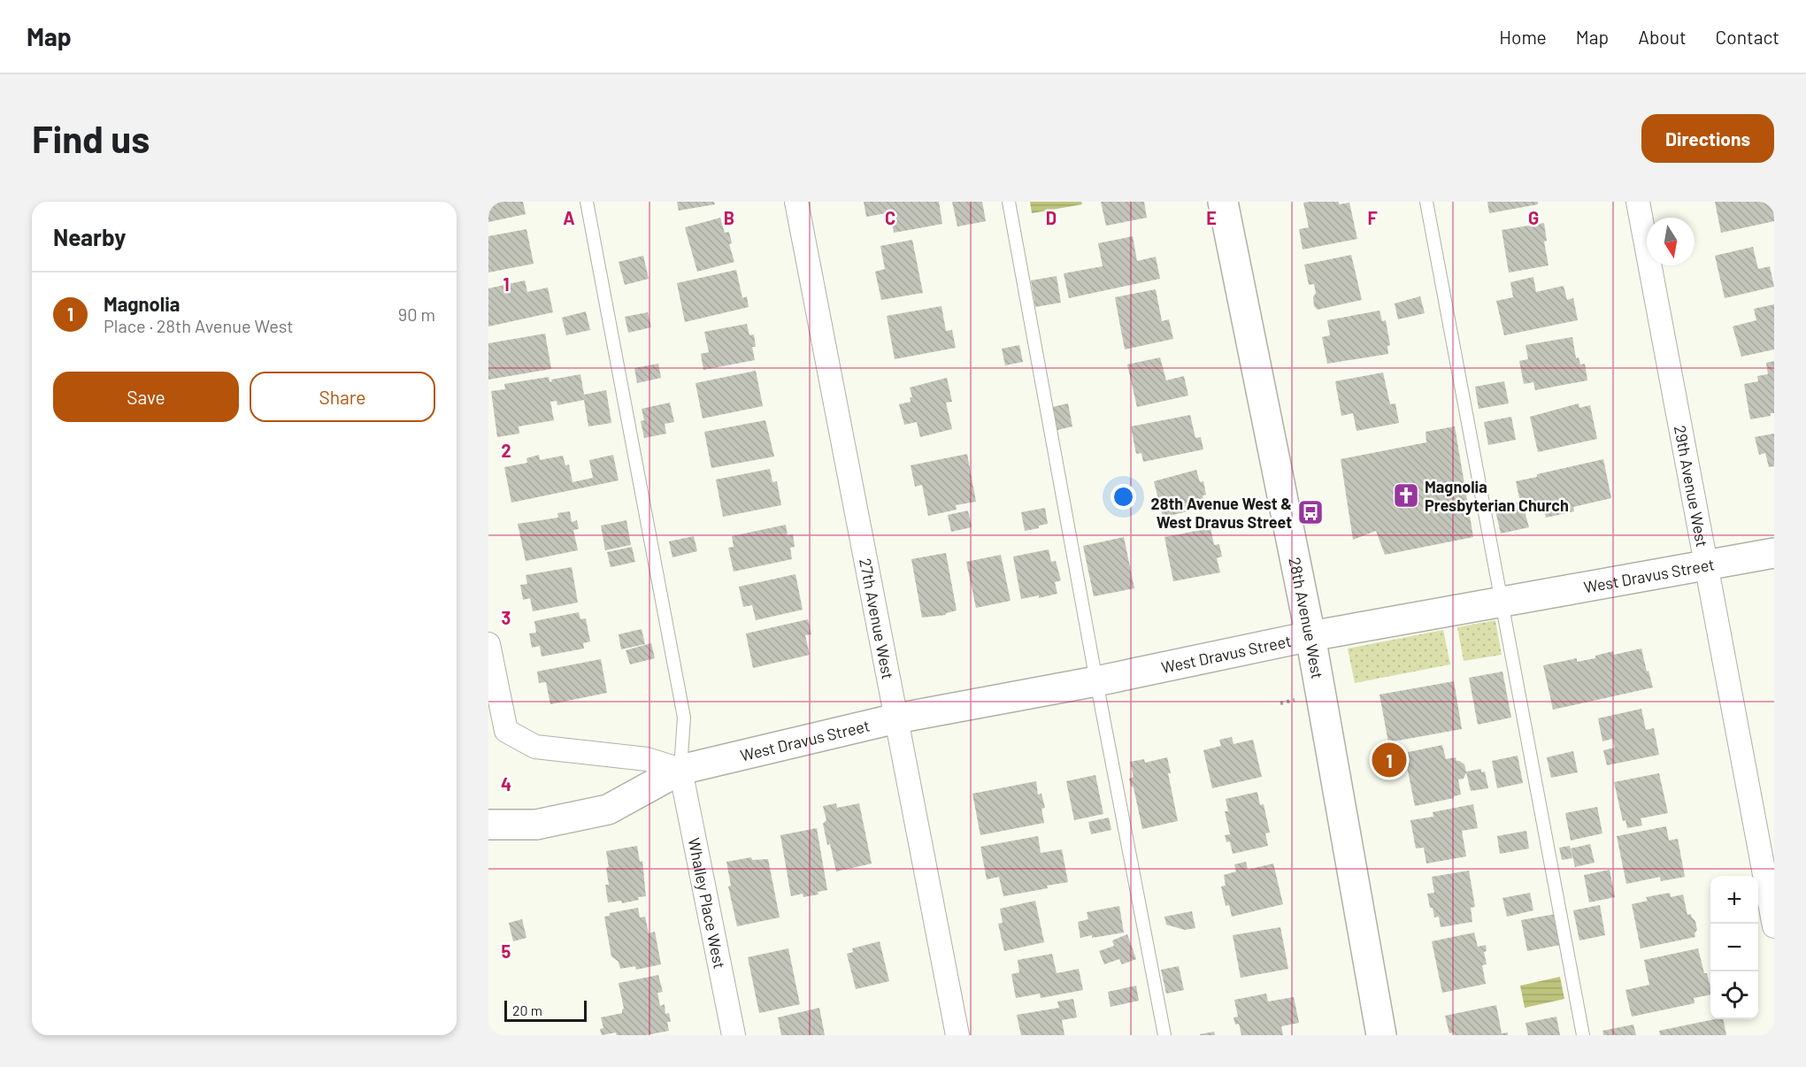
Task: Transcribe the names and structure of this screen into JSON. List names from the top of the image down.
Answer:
{
  "streets": {
    "street": [
      "29th Avenue West",
      "West Dravus Street",
      "28th Avenue West",
      "27th Avenue West",
      "Whalley Place West"
    ]
  },
  "crossings": [
    ["29th Avenue West", "West Dravus Street"],
    ["West Dravus Street", "28th Avenue West"],
    ["West Dravus Street", "27th Avenue West"],
    ["West Dravus Street", "Whalley Place West"]
  ],
  "places": {
    "church": ["Magnolia Presbyterian Church"],
    "bus stop": ["28th Avenue West & West Dravus Street"]
  },
  "scale_bar": "20 m",
  "north": "bottom",
  "page": {
    "header": "Map",
    "nav": [
      "Home",
      "Map",
      "About",
      "Contact"
    ],
    "buttons": [
      "Directions",
      ["Save", "Share"]
    ],
    "title": "Find us",
    "heading": "Nearby",
    "list": [
      {
        "mark": "1",
        "name": "Magnolia",
        "note": "Place · 28th Avenue West",
        "value": "90 m"
      }
    ],
    "pins": "1",
    "map_buttons": ["+", "−"],
    "scale": "20 m"
  },
  "grid": {
    "columns": [
      "A",
      "B",
      "C",
      "D",
      "E",
      "F",
      "G"
    ],
    "rows": [
      "1",
      "2",
      "3",
      "4",
      "5"
    ]
  }
}
